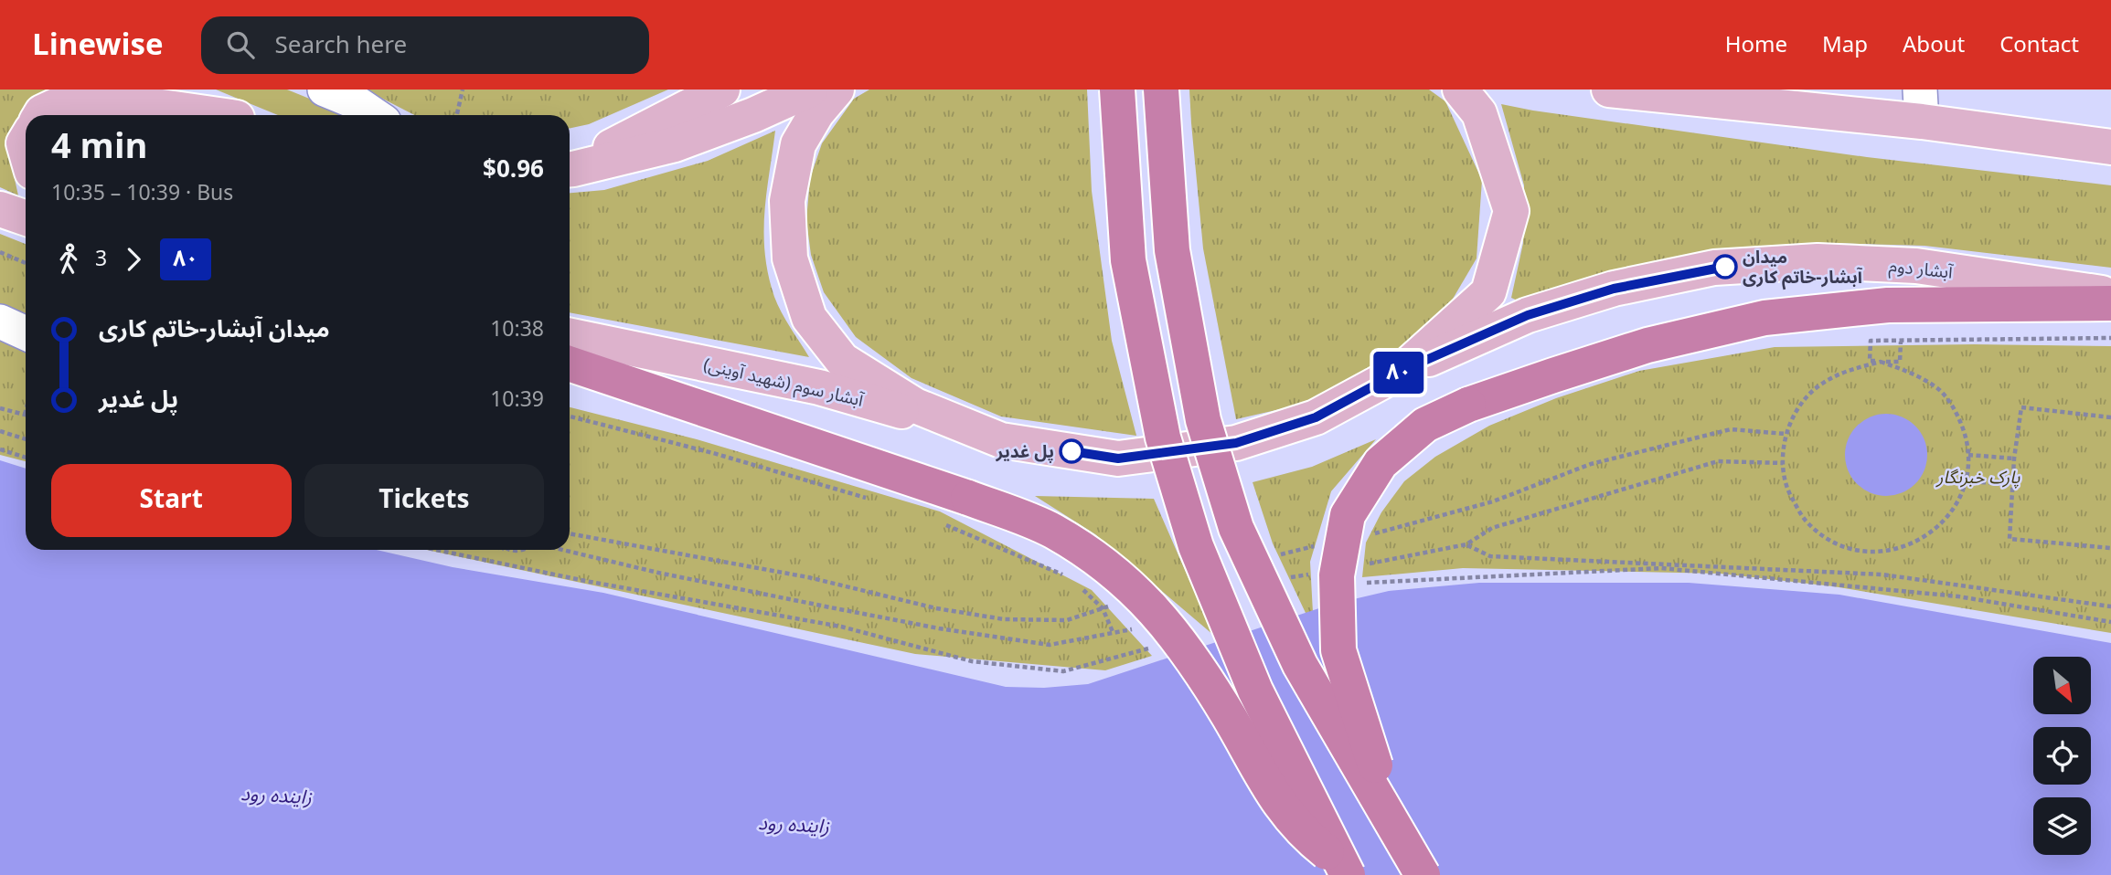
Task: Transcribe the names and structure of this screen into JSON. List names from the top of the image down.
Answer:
{
  "streets": {
    "main road": ["آبشار دوم", "آبشار سوم (شهید آوینی)"]
  },
  "water": ["زاینده رود"],
  "parks": ["پارک خبرنگار"],
  "places": ["میدان آبشار-خاتم کاری", "پل غدیر"],
  "lines": ["bus line ۸۰"],
  "north": "bottom right",
  "page": {
    "header": "Linewise",
    "search": "Search here",
    "nav": [
      "Home",
      "Map",
      "About",
      "Contact"
    ],
    "on_map": "۸۰",
    "heading": ["4 min", "10:35 – 10:39 · Bus", "$0.96"],
    "legs": ["3", "۸۰"],
    "list": [
      {
        "name": "میدان آبشار-خاتم کاری",
        "value": "10:38"
      },
      {
        "name": "پل غدیر",
        "value": "10:39"
      }
    ],
    "buttons": ["Start", "Tickets"]
  }
}
